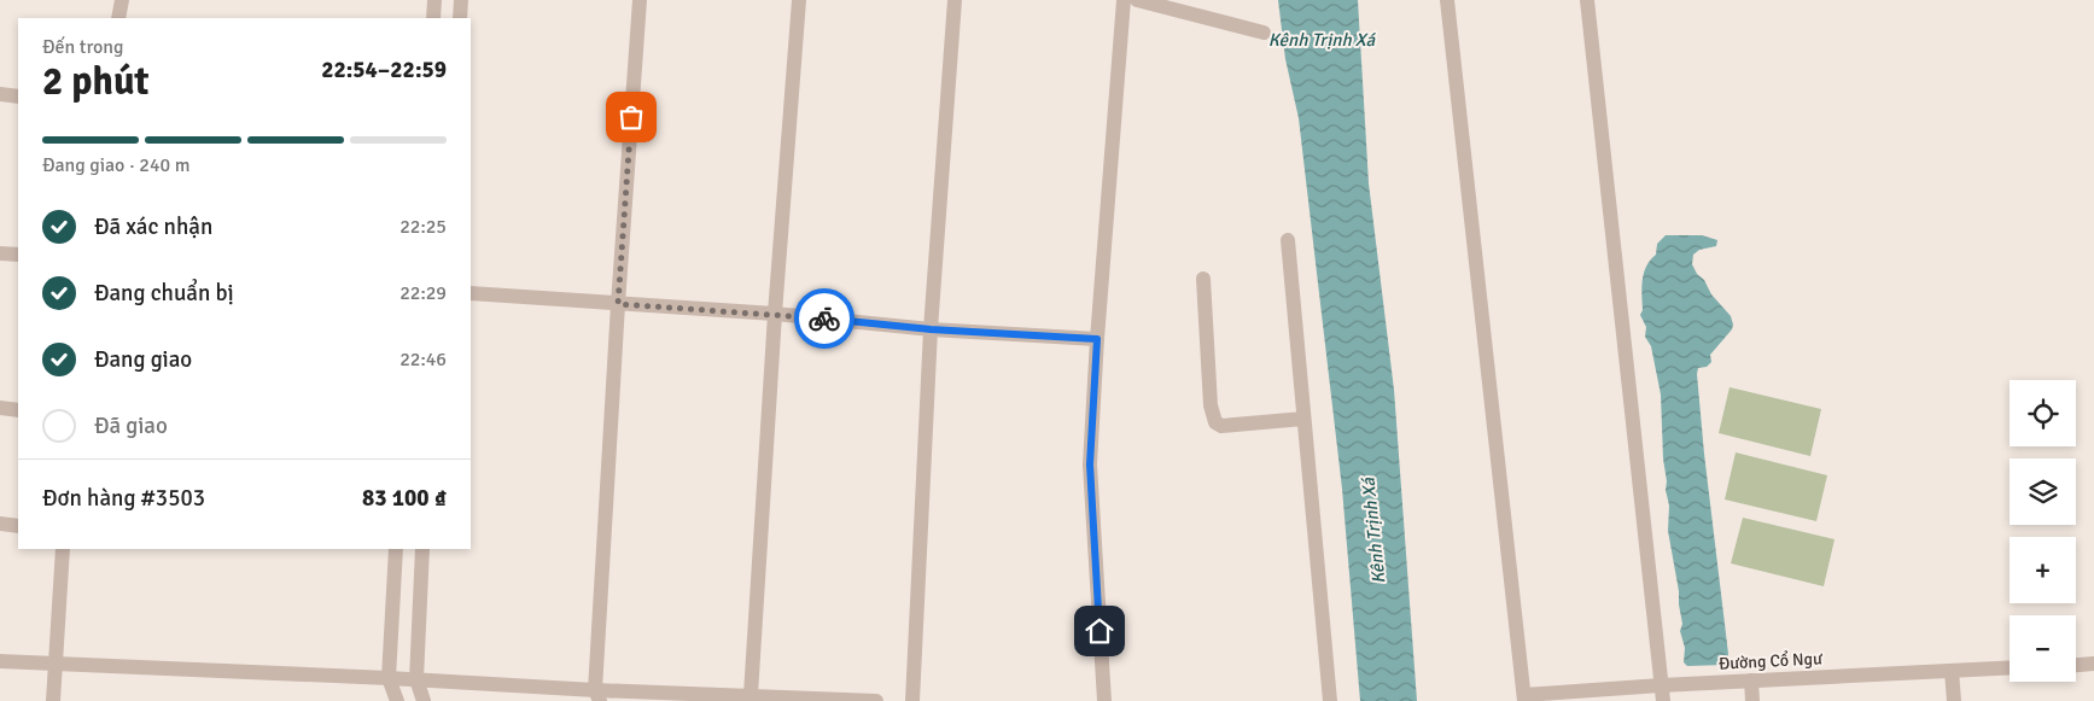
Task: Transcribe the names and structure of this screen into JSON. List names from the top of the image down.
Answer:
{
  "streets": {
    "street": ["Đường Cổ Ngư"]
  },
  "water": ["Kênh Trịnh Xá"],
  "page": {
    "heading": ["2 phút", "Đến trong", "22:54–22:59"],
    "panel": ["Đơn hàng #3503", "83 100 ₫"],
    "bar": "Đang giao · 240 m",
    "list": [
      ["Đã xác nhận", "22:25"],
      ["Đang chuẩn bị", "22:29"],
      ["Đang giao", "22:46"],
      "Đã giao"
    ],
    "map_buttons": ["+", "−"]
  }
}
